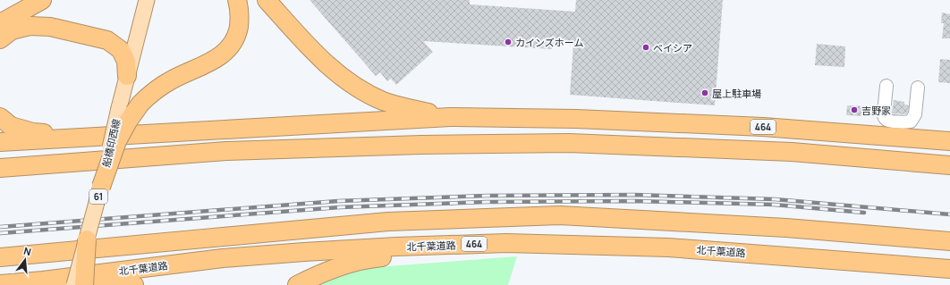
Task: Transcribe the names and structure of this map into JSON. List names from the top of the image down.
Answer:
{
  "streets": {
    "highway": ["464", "北千葉道路"],
    "main road": ["船橋印西線", "61"]
  },
  "places": [
    "カインズホーム",
    "ベイシア",
    "屋上駐車場",
    "吉野家"
  ],
  "north": "top"
}
